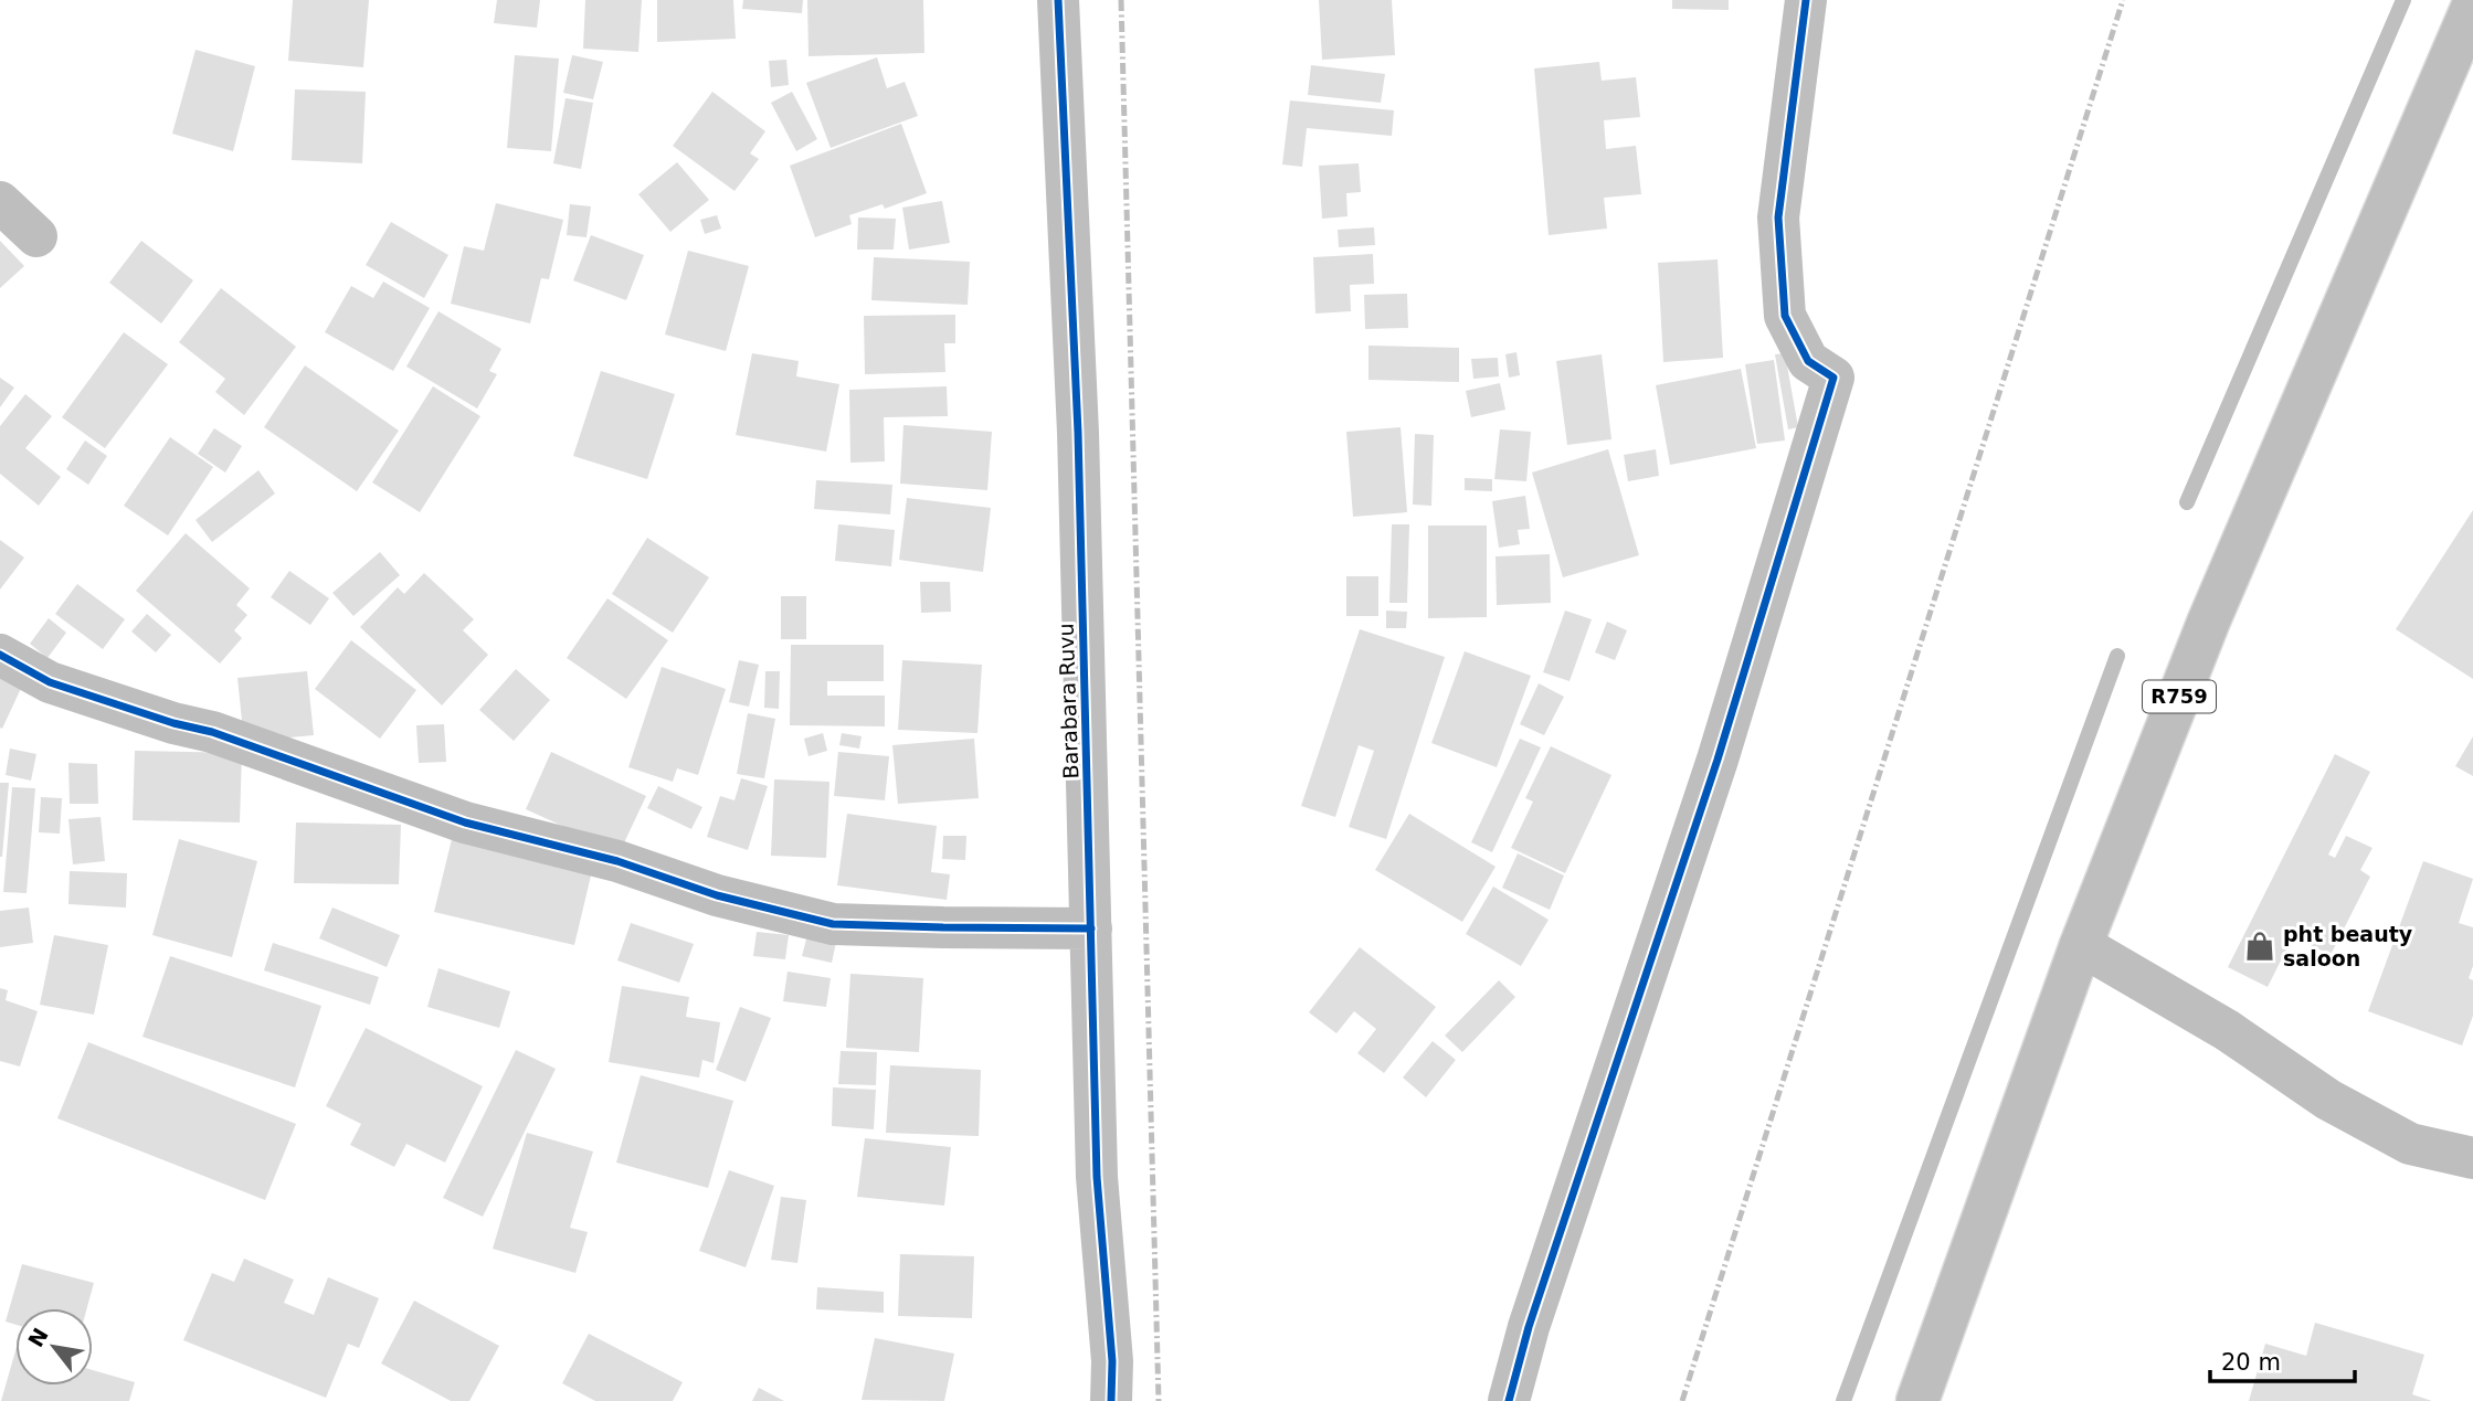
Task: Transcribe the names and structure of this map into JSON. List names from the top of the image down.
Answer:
{
  "streets": {
    "street": ["R759", "Barabara Ruvu"]
  },
  "places": {
    "shop": ["pht beauty saloon"]
  },
  "scale_bar": "20 m",
  "north": "top left"
}
